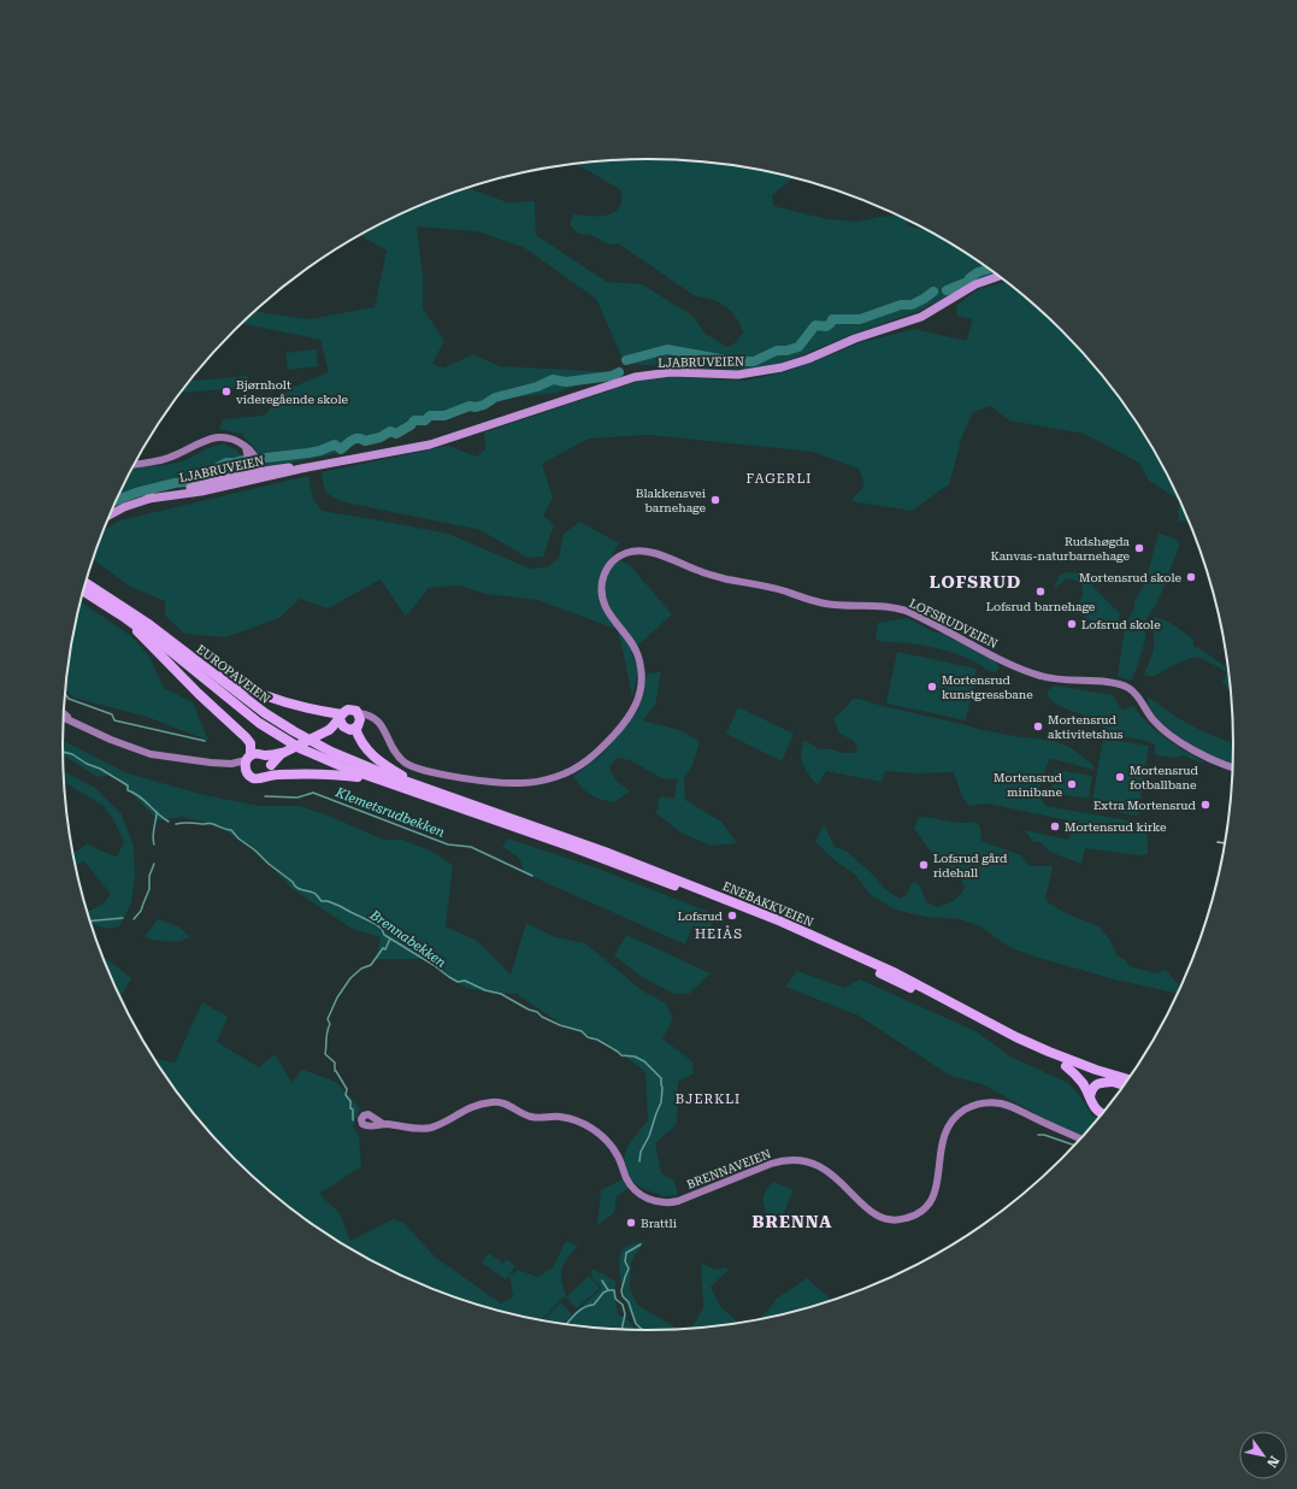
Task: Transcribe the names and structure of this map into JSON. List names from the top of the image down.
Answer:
{
  "streets": {
    "highway": ["EUROPAVEIEN", "ENEBAKKVEIEN"],
    "main road": ["LJABRUVEIEN"],
    "street": ["LOFSRUDVEIEN", "BRENNAVEIEN"]
  },
  "crossings": [
    ["EUROPAVEIEN", "ENEBAKKVEIEN"]
  ],
  "districts": [
    "FAGERLI",
    "LOFSRUD",
    "HEIÅS",
    "BJERKLI",
    "BRENNA"
  ],
  "water": ["Klemetsrudbekken", "Brennabekken"],
  "places": [
    "Bjørnholt videregående skole",
    "Blakkensvei barnehage",
    "Rudshøgda Kanvas-naturbarnehage",
    "Mortensrud skole",
    "Lofsrud barnehage",
    "Lofsrud skole",
    "Mortensrud kunstgressbane",
    "Mortensrud aktivitetshus",
    "Mortensrud fotballbane",
    "Mortensrud minibane",
    "Extra Mortensrud",
    "Mortensrud kirke",
    "Lofsrud gård ridehall",
    "Lofsrud",
    "Brattli"
  ],
  "north": "bottom right"
}
